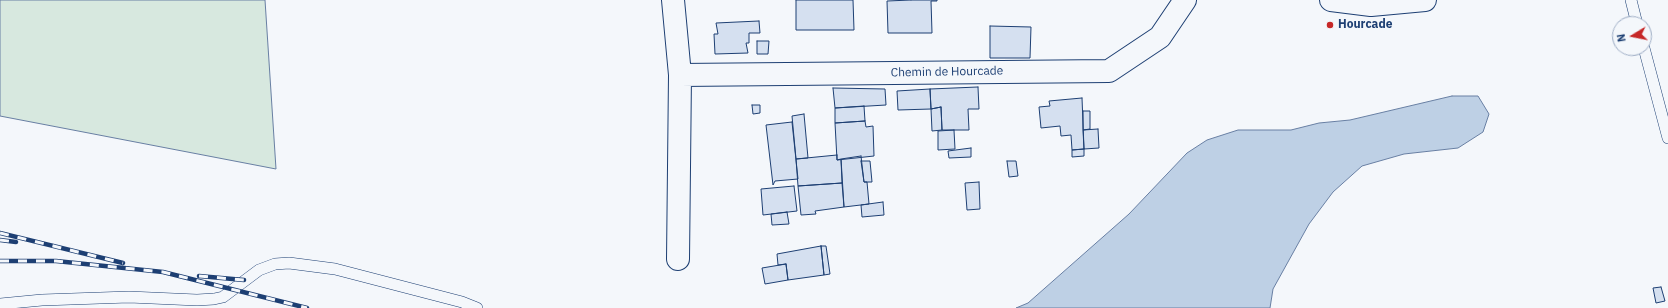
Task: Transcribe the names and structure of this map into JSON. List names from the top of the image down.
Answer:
{
  "streets": {
    "street": ["Chemin de Hourcade"]
  },
  "places": ["Hourcade"],
  "north": "left"
}
